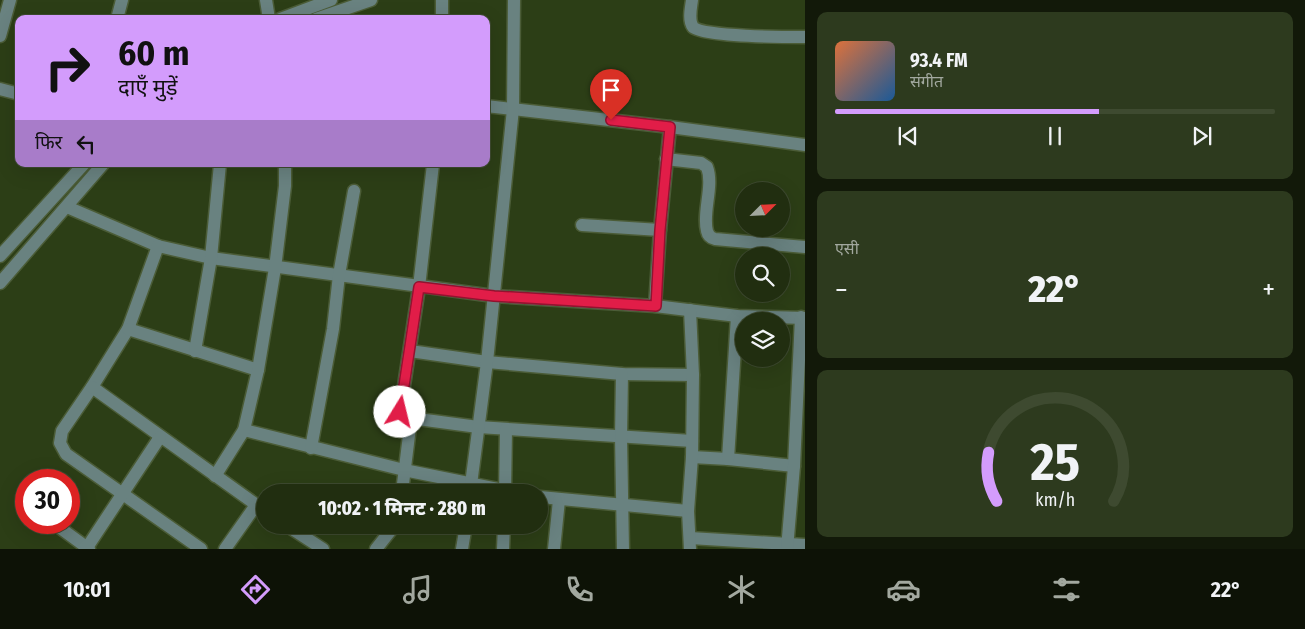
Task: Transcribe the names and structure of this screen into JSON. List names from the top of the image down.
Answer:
{
  "north": "top right",
  "page": {
    "turn": ["60 m", "दाएँ मुड़ें"],
    "song": ["93.4 FM", "संगीत"],
    "then": "फिर",
    "tile": "एसी",
    "heat": ["−", "22°", "+"],
    "limit": "30",
    "trip": "10:02 · 1 मिनट · 280 m",
    "tabs": ["10:01", "22°"],
    "gauge": ["25", "km/h"]
  }
}
